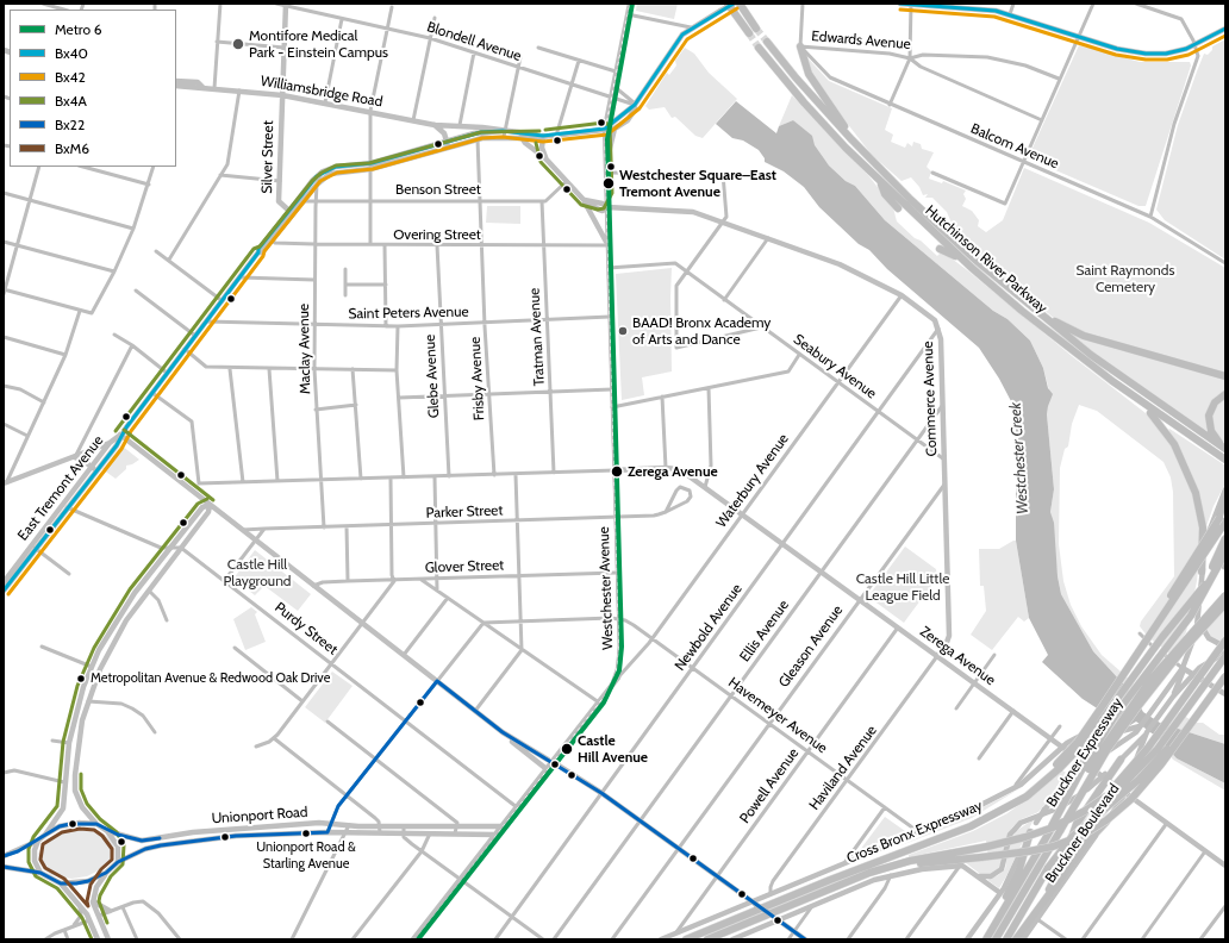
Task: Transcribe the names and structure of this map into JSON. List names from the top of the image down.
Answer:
{
  "streets": {
    "highway": ["Hutchinson River Parkway", "Bruckner Expressway", "Cross Bronx Expressway"],
    "main road": [
      "Williamsbridge Road",
      "Silver Street",
      "Commerce Avenue",
      "East Tremont Avenue",
      "Westchester Avenue",
      "Zerega Avenue",
      "Unionport Road",
      "Bruckner Boulevard"
    ],
    "street": [
      "Edwards Avenue",
      "Blondell Avenue",
      "Balcom Avenue",
      "Benson Street",
      "Overing Street",
      "Saint Peters Avenue",
      "Tratman Avenue",
      "Maclay Avenue",
      "Seabury Avenue",
      "Glebe Avenue",
      "Frisby Avenue",
      "Waterbury Avenue",
      "Parker Street",
      "Glover Street",
      "Newbold Avenue",
      "Purdy Street",
      "Ellis Avenue",
      "Gleason Avenue",
      "Havemeyer Avenue",
      "Haviland Avenue",
      "Powell Avenue"
    ]
  },
  "crossings": [
    ["Edwards Avenue", "Balcom Avenue"],
    ["Blondell Avenue", "Silver Street"],
    ["Blondell Avenue", "Westchester Avenue"],
    ["Williamsbridge Road", "Silver Street"],
    ["Williamsbridge Road", "East Tremont Avenue"],
    ["Silver Street", "East Tremont Avenue"],
    ["Benson Street", "Tratman Avenue"],
    ["Benson Street", "Maclay Avenue"],
    ["Benson Street", "Frisby Avenue"],
    ["Benson Street", "East Tremont Avenue"],
    ["Overing Street", "Tratman Avenue"],
    ["Overing Street", "Maclay Avenue"],
    ["Overing Street", "Glebe Avenue"],
    ["Overing Street", "Frisby Avenue"],
    ["Overing Street", "East Tremont Avenue"],
    ["Overing Street", "Westchester Avenue"],
    ["Saint Peters Avenue", "Tratman Avenue"],
    ["Saint Peters Avenue", "Maclay Avenue"],
    ["Saint Peters Avenue", "Glebe Avenue"],
    ["Saint Peters Avenue", "Frisby Avenue"],
    ["Saint Peters Avenue", "East Tremont Avenue"],
    ["Saint Peters Avenue", "Westchester Avenue"],
    ["Tratman Avenue", "Zerega Avenue"],
    ["Maclay Avenue", "East Tremont Avenue"],
    ["Maclay Avenue", "Parker Street"],
    ["Maclay Avenue", "Zerega Avenue"],
    ["Seabury Avenue", "Commerce Avenue"],
    ["Seabury Avenue", "Waterbury Avenue"],
    ["Seabury Avenue", "Westchester Avenue"],
    ["Seabury Avenue", "Newbold Avenue"],
    ["Seabury Avenue", "Ellis Avenue"],
    ["Glebe Avenue", "Zerega Avenue"],
    ["Frisby Avenue", "East Tremont Avenue"],
    ["Frisby Avenue", "Zerega Avenue"],
    ["Commerce Avenue", "Waterbury Avenue"],
    ["Commerce Avenue", "Westchester Avenue"],
    ["Commerce Avenue", "Newbold Avenue"],
    ["Commerce Avenue", "Ellis Avenue"],
    ["Commerce Avenue", "Gleason Avenue"],
    ["Commerce Avenue", "Zerega Avenue"],
    ["Commerce Avenue", "Haviland Avenue"],
    ["Waterbury Avenue", "Westchester Avenue"],
    ["Waterbury Avenue", "Zerega Avenue"],
    ["Waterbury Avenue", "Havemeyer Avenue"],
    ["East Tremont Avenue", "Westchester Avenue"],
    ["Parker Street", "Westchester Avenue"],
    ["Glover Street", "Westchester Avenue"],
    ["Westchester Avenue", "Zerega Avenue"],
    ["Westchester Avenue", "Havemeyer Avenue"],
    ["Newbold Avenue", "Zerega Avenue"],
    ["Newbold Avenue", "Havemeyer Avenue"],
    ["Ellis Avenue", "Zerega Avenue"],
    ["Ellis Avenue", "Havemeyer Avenue"],
    ["Gleason Avenue", "Zerega Avenue"],
    ["Gleason Avenue", "Havemeyer Avenue"],
    ["Zerega Avenue", "Haviland Avenue"],
    ["Zerega Avenue", "Powell Avenue"],
    ["Zerega Avenue", "Bruckner Boulevard"],
    ["Havemeyer Avenue", "Haviland Avenue"],
    ["Havemeyer Avenue", "Powell Avenue"],
    ["Cross Bronx Expressway", "Bruckner Boulevard"]
  ],
  "water": ["Westchester Creek"],
  "parks": ["Saint Raymonds Cemetery", "Castle Hill Playground", "Castle Hill Little League Field"],
  "places": [
    "Montifore Medical Park - Einstein Campus",
    "Westchester Square–East Tremont Avenue",
    "BAAD! Bronx Academy of Arts and Dance",
    "Zerega Avenue",
    "Metropolitan Avenue & Redwood Oak Drive",
    "Castle Hill Avenue",
    "Unionport Road & Starling Avenue"
  ],
  "lines": [
    "metro line 6",
    "transit line Bx40",
    "transit line Bx42",
    "transit line Bx4A",
    "transit line Bx22",
    "transit line BxM6"
  ],
  "legend": [
    "Metro 6",
    "Bx40",
    "Bx42",
    "Bx4A",
    "Bx22",
    "BxM6"
  ]
}
